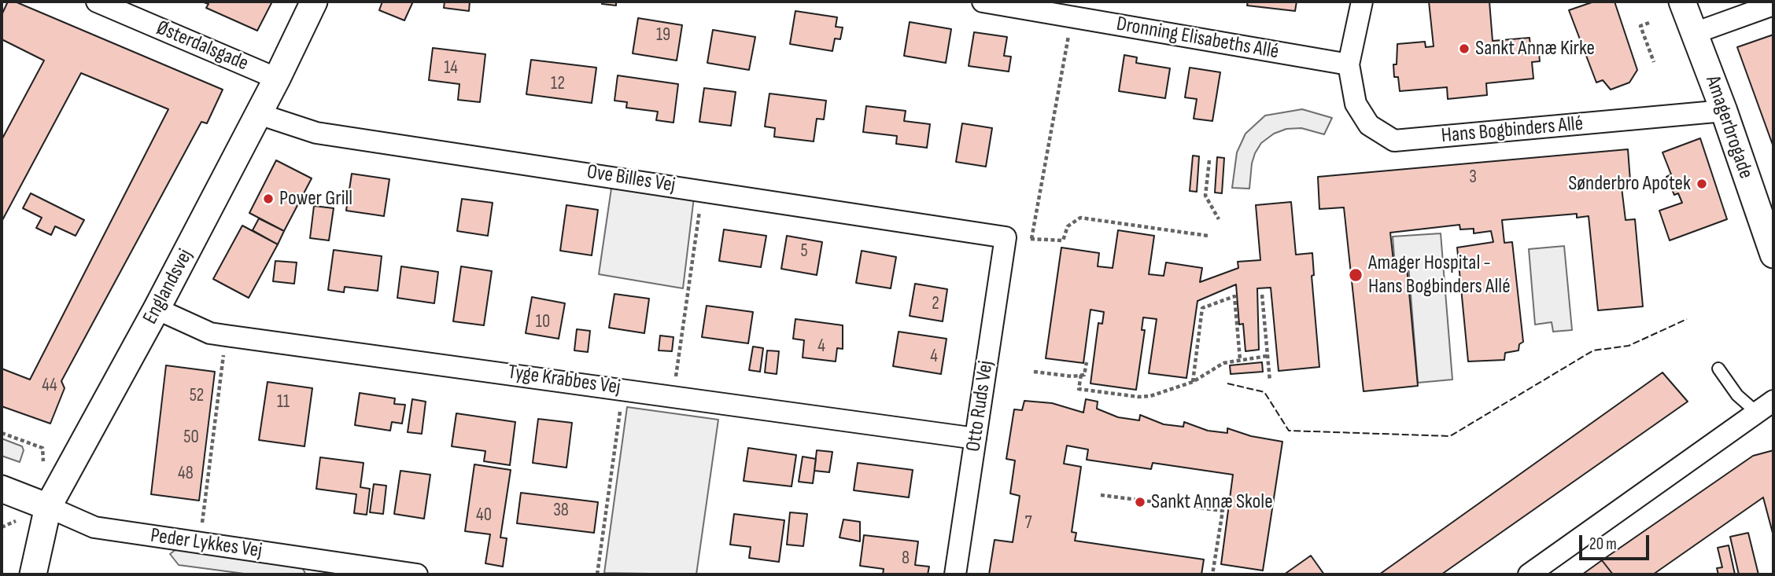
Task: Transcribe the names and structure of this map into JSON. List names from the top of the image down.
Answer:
{
  "streets": {
    "street": [
      "Dronning Elisabeths Allé",
      "Østerdalsgade",
      "Amagerbrogade",
      "Hans Bogbinders Allé",
      "Ove Billes Vej",
      "Englandsvej",
      "Tyge Krabbes Vej",
      "Otto Ruds Vej",
      "Peder Lykkes Vej"
    ]
  },
  "crossings": [
    ["Dronning Elisabeths Allé", "Hans Bogbinders Allé"],
    ["Østerdalsgade", "Englandsvej"],
    ["Amagerbrogade", "Hans Bogbinders Allé"],
    ["Ove Billes Vej", "Englandsvej"],
    ["Ove Billes Vej", "Otto Ruds Vej"],
    ["Englandsvej", "Tyge Krabbes Vej"],
    ["Englandsvej", "Peder Lykkes Vej"],
    ["Tyge Krabbes Vej", "Otto Ruds Vej"]
  ],
  "places": [
    "Sankt Annæ Kirke",
    "Sønderbro Apotek",
    "Power Grill",
    "Amager Hospital - Hans Bogbinders Allé",
    "Sankt Annæ Skole"
  ],
  "house_numbers": [
    "19",
    "14",
    "12",
    "3",
    "5",
    "2",
    "10",
    "4",
    "4",
    "44",
    "52",
    "11",
    "50",
    "48",
    "38",
    "40",
    "7",
    "8"
  ],
  "scale_bar": "20 m"
}
